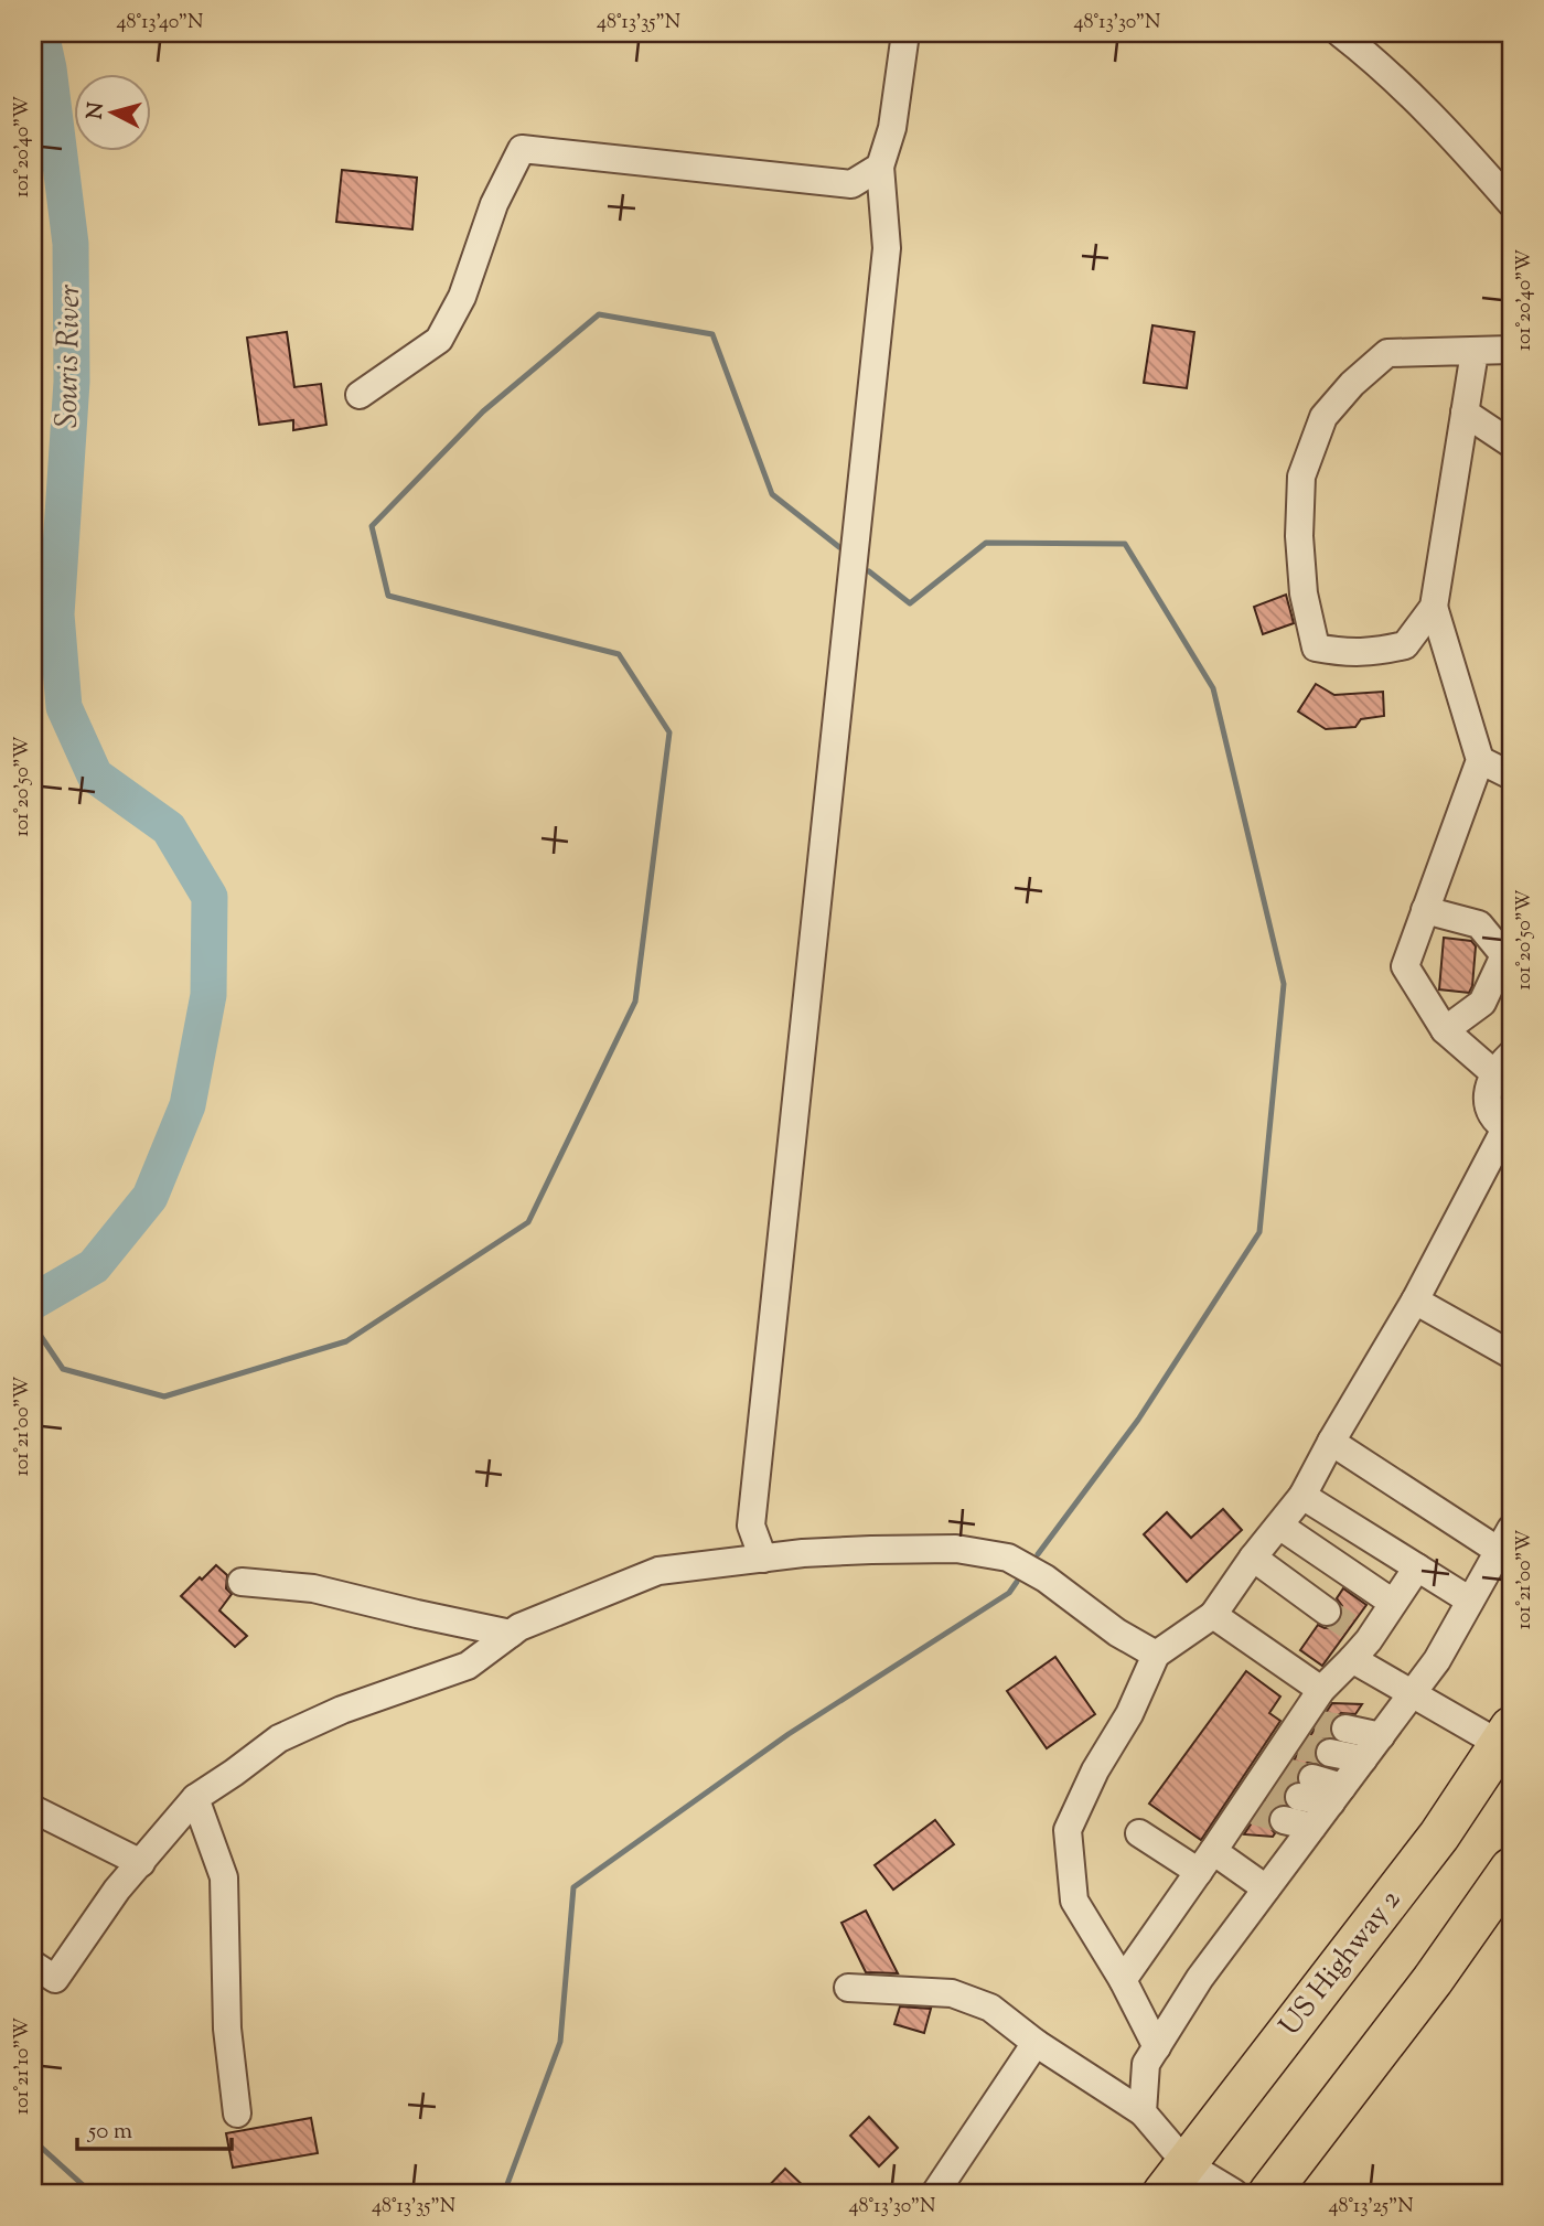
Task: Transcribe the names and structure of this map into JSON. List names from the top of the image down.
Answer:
{
  "streets": {
    "highway": ["US Highway 2"]
  },
  "water": ["Souris River"],
  "scale_bar": "50 m",
  "north": "left",
  "coordinates": [
    "48°13'40\"N",
    "48°13'35\"N",
    "48°13'30\"N",
    "101°20'40\"W",
    "101°20'50\"W",
    "101°21'00\"W",
    "101°21'10\"W",
    "48°13'25\"N"
  ]
}
